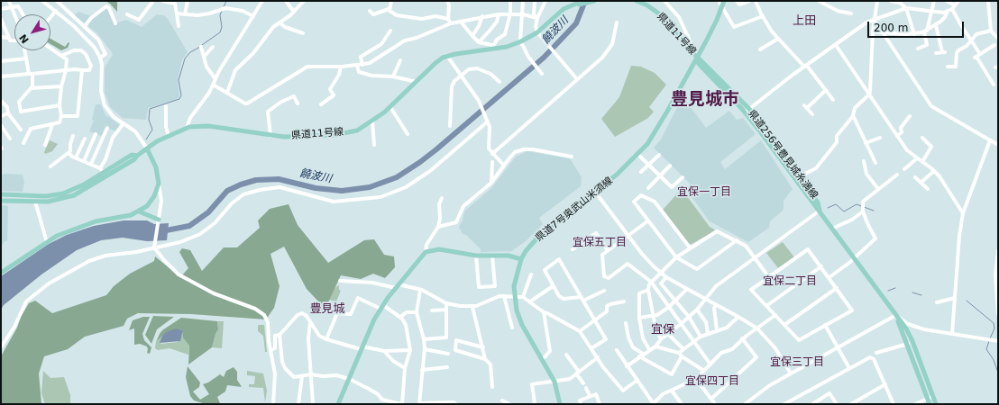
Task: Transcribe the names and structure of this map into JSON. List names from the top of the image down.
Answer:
{
  "streets": {
    "main road": ["県道11号線", "県道256号豊見城糸満線", "県道7号奥武山米須線"]
  },
  "crossings": [
    ["県道11号線", "県道256号豊見城糸満線"],
    ["県道11号線", "県道7号奥武山米須線"],
    ["県道256号豊見城糸満線", "県道7号奥武山米須線"]
  ],
  "districts": [
    "上田",
    "豊見城市",
    "宜保一丁目",
    "宜保五丁目",
    "宜保二丁目",
    "豊見城",
    "宜保",
    "宜保三丁目",
    "宜保四丁目"
  ],
  "water": ["饒波川"],
  "scale_bar": "200 m",
  "north": "bottom left"
}
